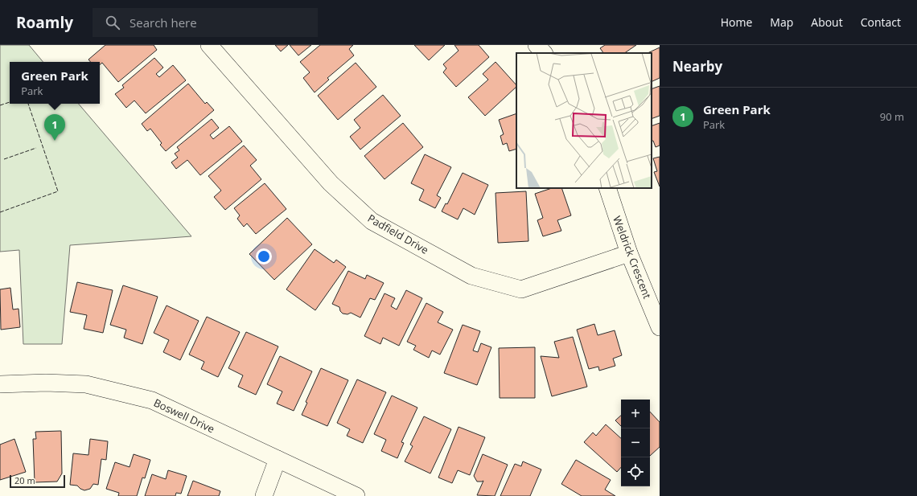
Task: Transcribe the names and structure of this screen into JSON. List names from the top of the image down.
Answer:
{
  "streets": {
    "street": ["Padfield Drive", "Weldrick Crescent", "Boswell Drive"]
  },
  "crossings": [
    ["Padfield Drive", "Weldrick Crescent"]
  ],
  "scale_bar": "20 m",
  "page": {
    "header": "Roamly",
    "search": "Search here",
    "nav": [
      "Home",
      "Map",
      "About",
      "Contact"
    ],
    "heading": "Nearby",
    "popup": ["Green Park", "Park"],
    "list": [
      {
        "mark": "1",
        "name": "Green Park",
        "note": "Park",
        "value": "90 m"
      }
    ],
    "pins": "1",
    "map_buttons": ["+", "−"],
    "scale": "20 m"
  }
}
